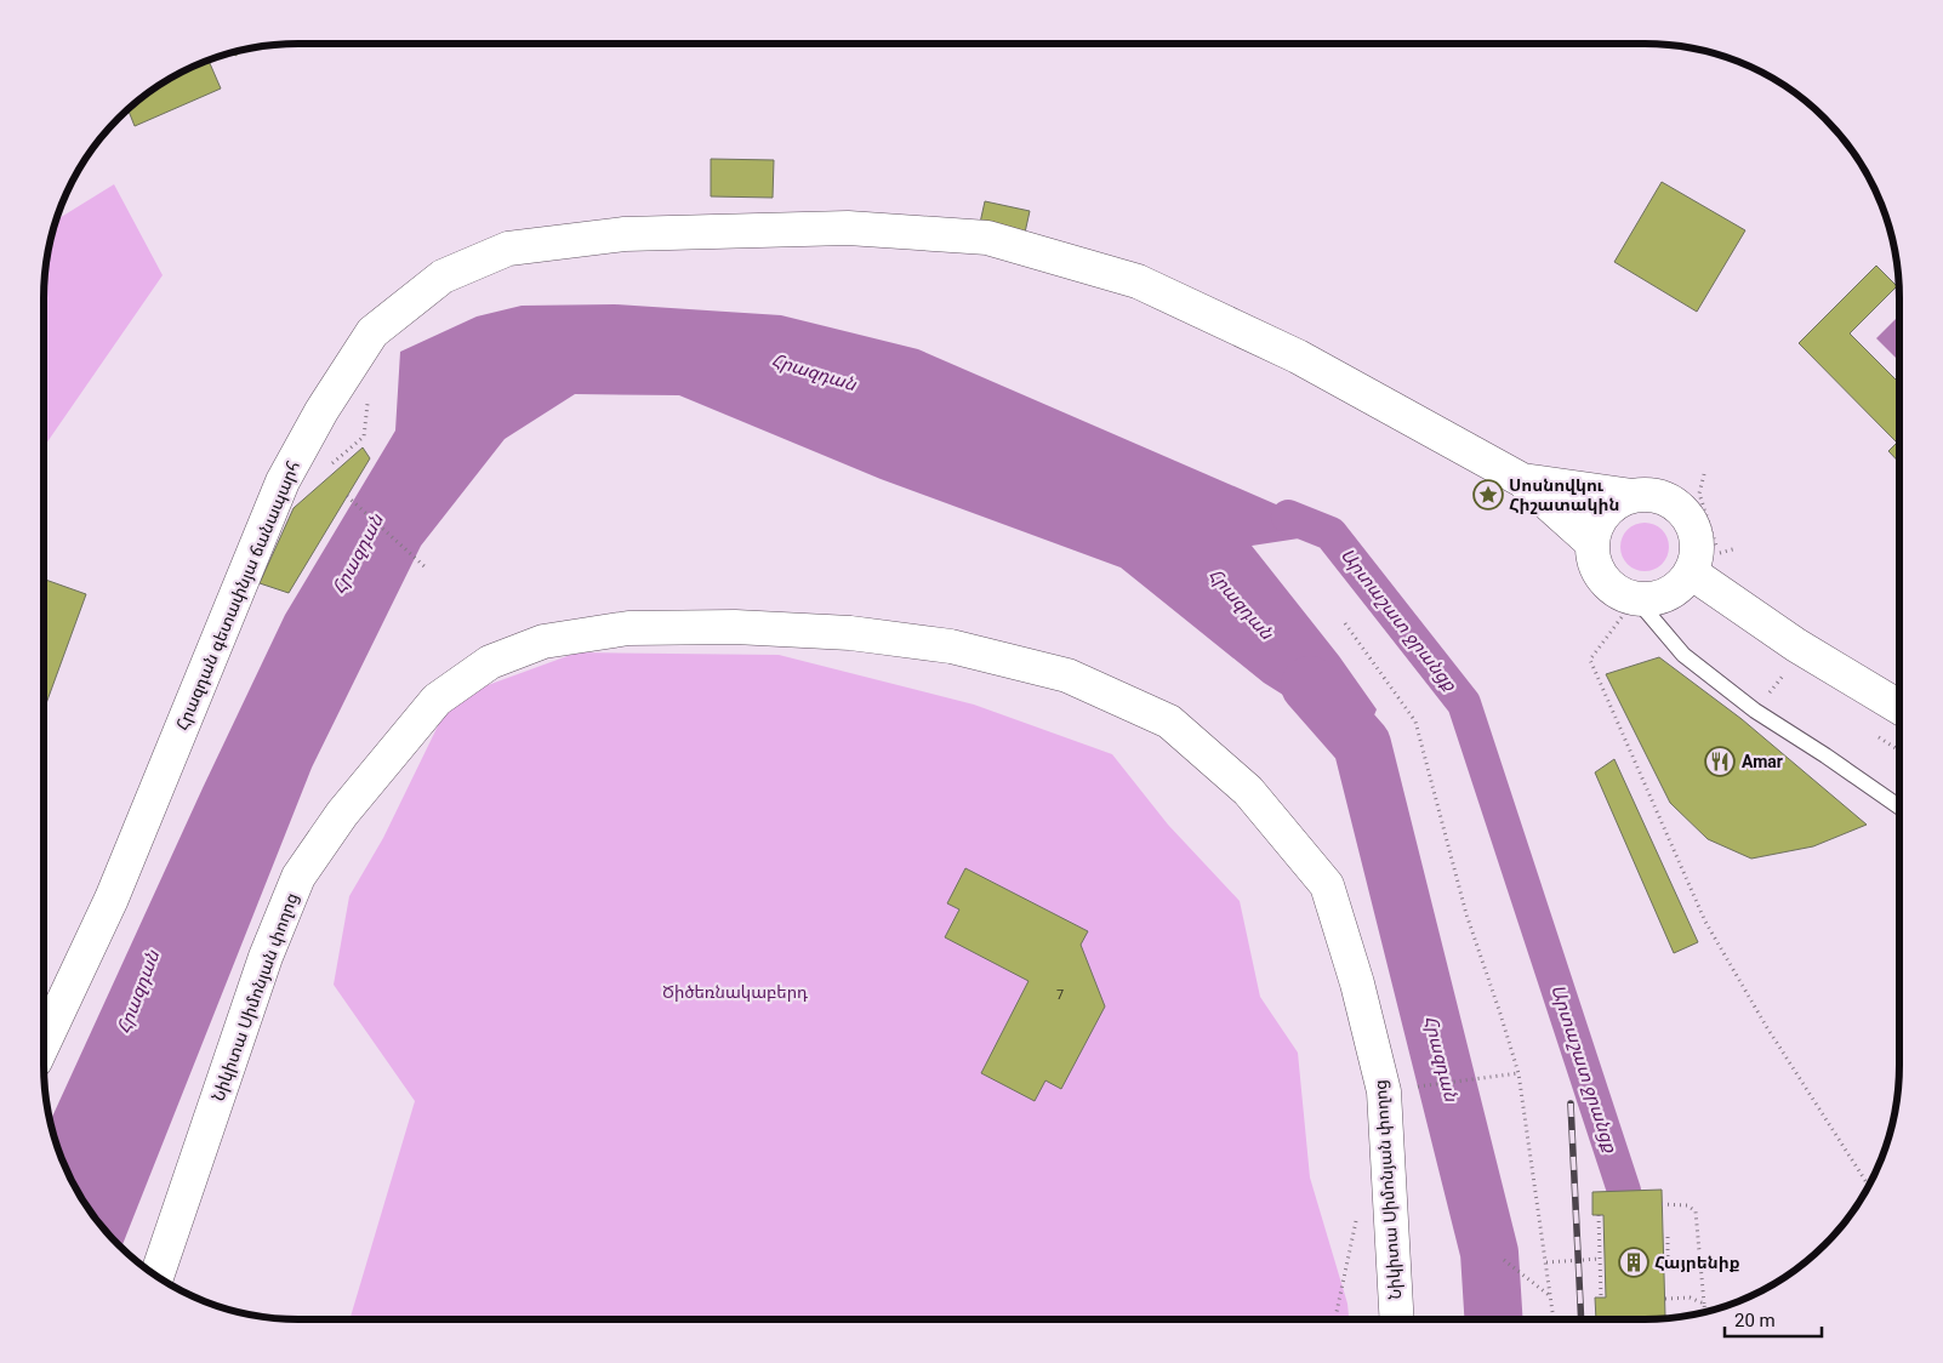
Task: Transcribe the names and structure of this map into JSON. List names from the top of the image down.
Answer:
{
  "streets": {
    "street": ["Հրազդան գետափնյա ճանապարհ", "Նիկիտա Սիմոնյան փողոց"]
  },
  "water": ["Հրազդան", "Արտաշատ ջրանցք"],
  "parks": ["Ծիծեռնակաբերդ"],
  "places": {
    "place": ["Սոսնովկու Հիշատակին"],
    "restaurant": ["Amar"],
    "building": ["Հայրենիք"]
  },
  "house_numbers": ["7"],
  "scale_bar": "20 m"
}
